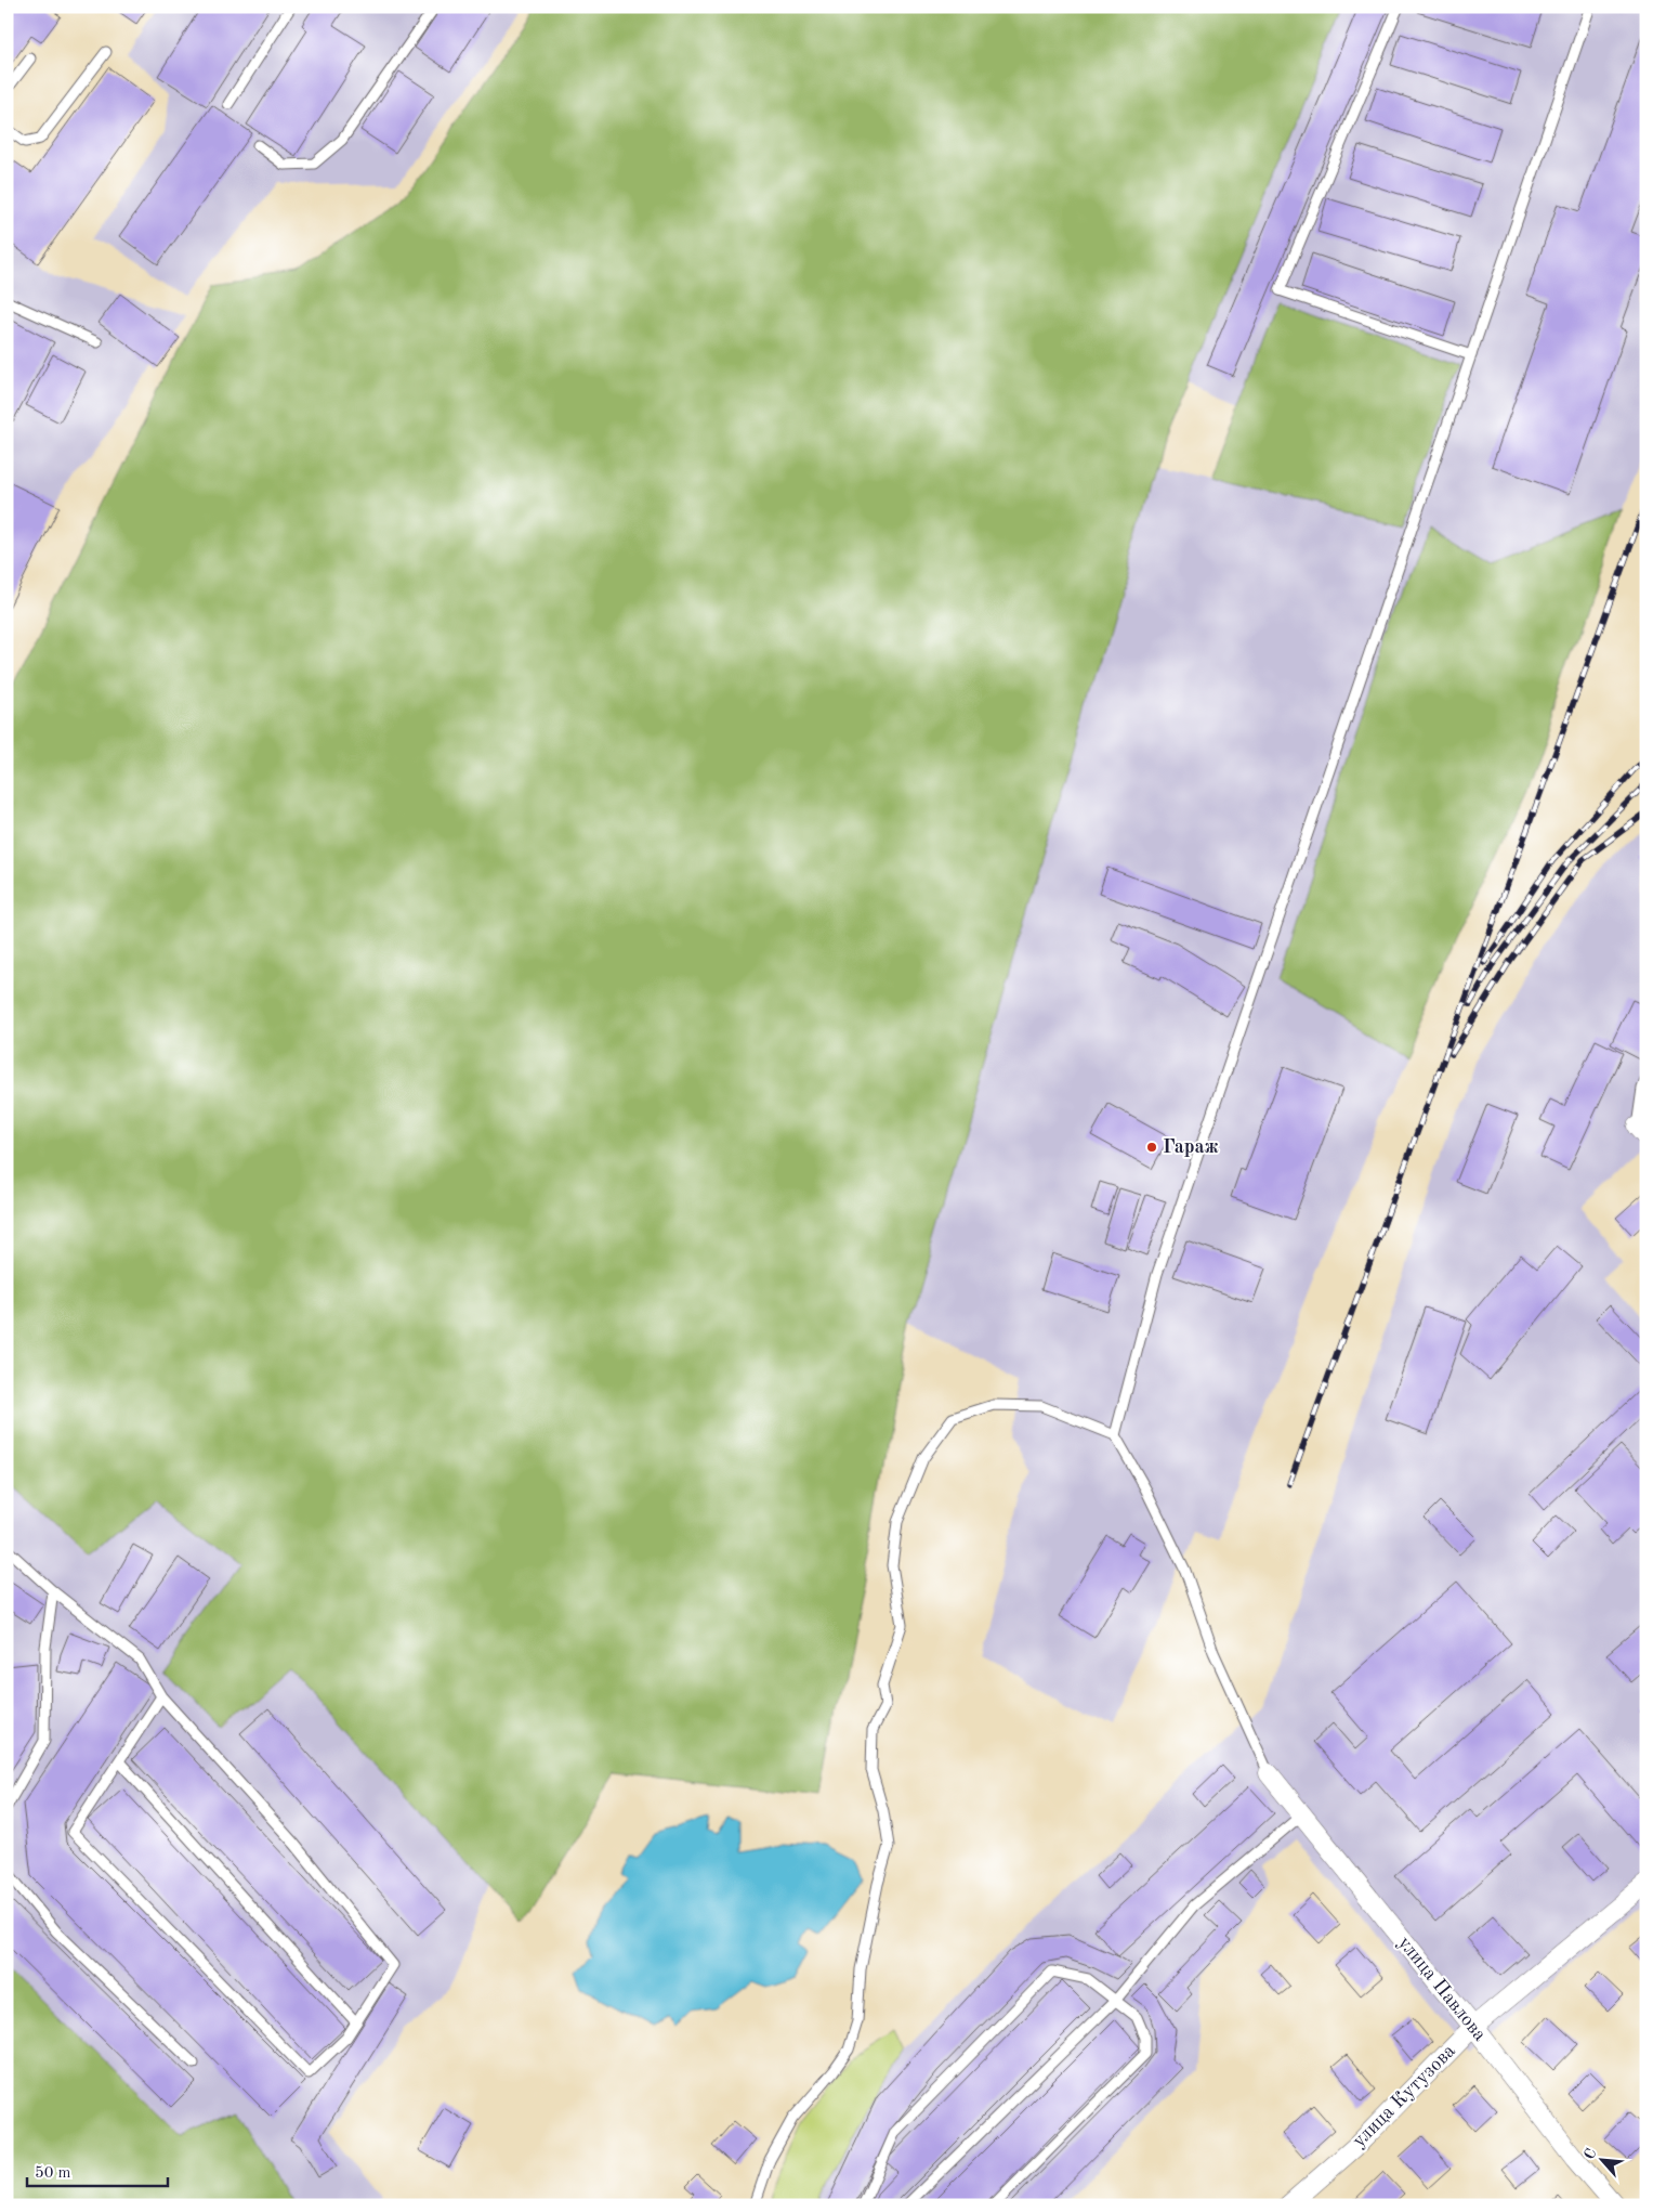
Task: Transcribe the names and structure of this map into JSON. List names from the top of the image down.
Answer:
{
  "streets": {
    "street": ["улица Павлова", "улица Кутузова"]
  },
  "crossings": [
    ["улица Павлова", "улица Кутузова"]
  ],
  "places": ["Гараж"],
  "scale_bar": "50 m",
  "north": "top left"
}
